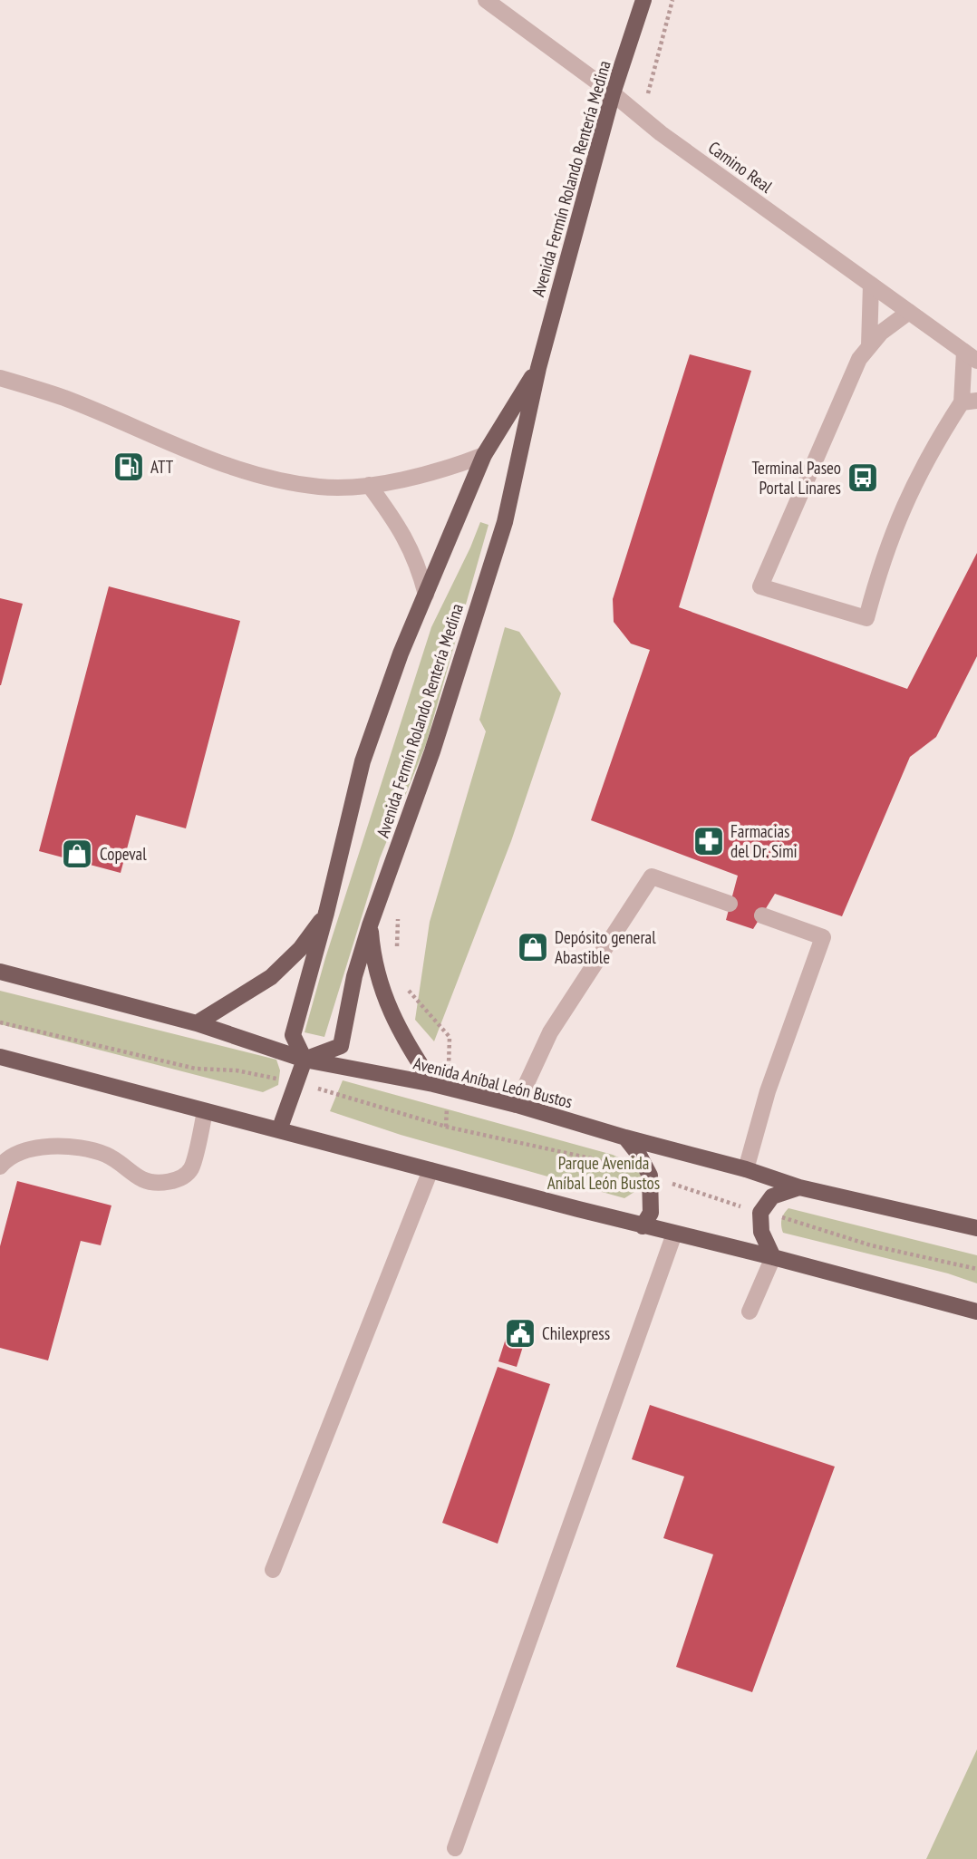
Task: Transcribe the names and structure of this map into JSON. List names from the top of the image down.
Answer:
{
  "streets": {
    "main road": ["Avenida Fermín Rolando Rentería Medina", "Avenida Aníbal León Bustos"],
    "street": ["Camino Real"]
  },
  "crossings": [
    ["Camino Real", "Avenida Fermín Rolando Rentería Medina"],
    ["Avenida Fermín Rolando Rentería Medina", "Avenida Aníbal León Bustos"]
  ],
  "parks": ["Parque Avenida Aníbal León Bustos"],
  "places": {
    "fuel station": ["ATT"],
    "bus stop": ["Terminal Paseo Portal Linares"],
    "pharmacy": ["Farmacias del Dr. Simi"],
    "shop": ["Copeval", "Depósito general Abastible"],
    "public building": ["Chilexpress"]
  }
}
